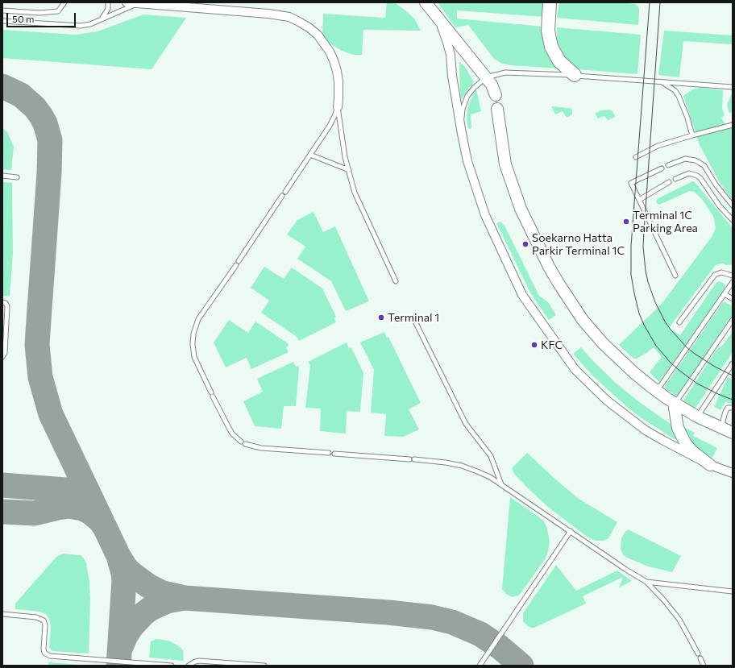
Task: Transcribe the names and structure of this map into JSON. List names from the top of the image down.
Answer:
{
  "places": [
    "Terminal 1C Parking Area",
    "Soekarno Hatta Parkir Terminal 1C",
    "Terminal 1",
    "KFC"
  ],
  "scale_bar": "50 m"
}
